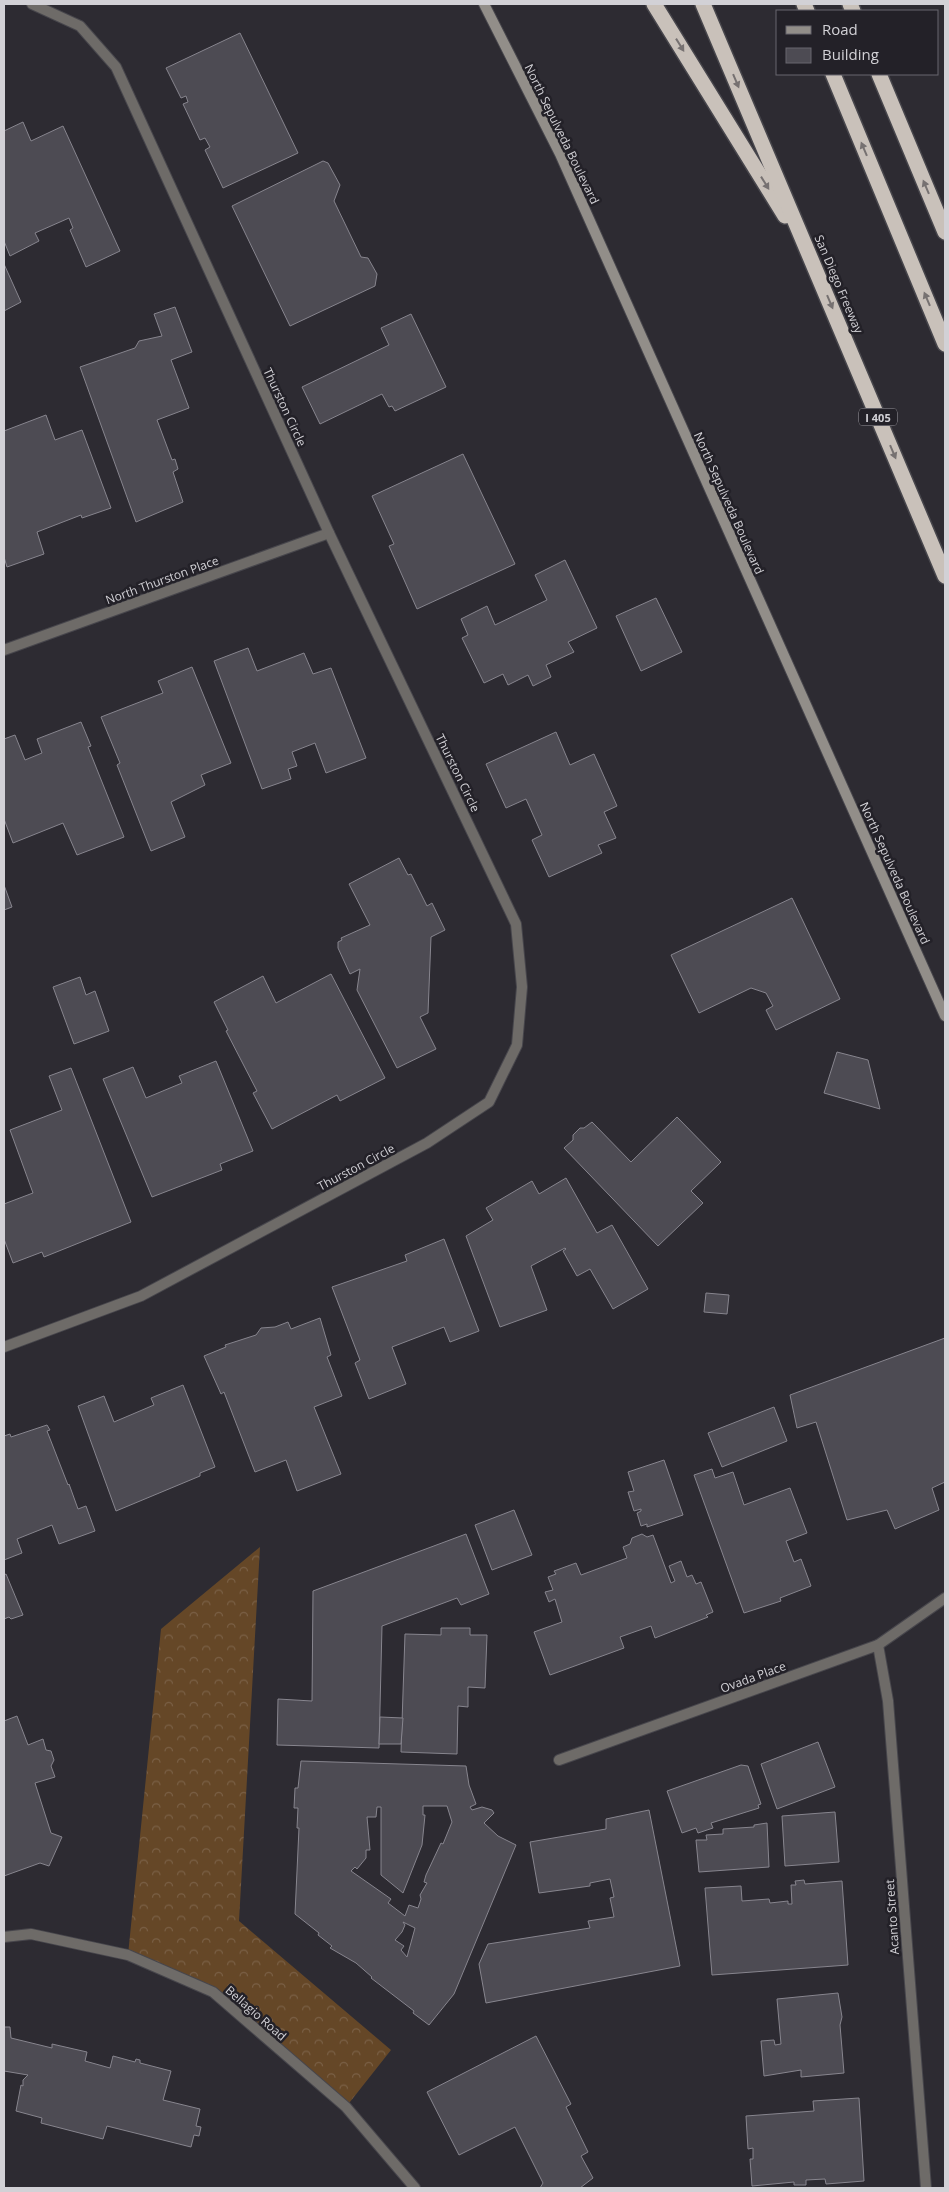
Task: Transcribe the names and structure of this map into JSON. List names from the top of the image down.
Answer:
{
  "streets": {
    "highway": ["San Diego Freeway", "I 405"],
    "main road": ["North Sepulveda Boulevard"],
    "street": [
      "Thurston Circle",
      "North Thurston Place",
      "Ovada Place",
      "Acanto Street",
      "Bellagio Road"
    ]
  },
  "crossings": [
    ["Thurston Circle", "North Thurston Place"],
    ["Ovada Place", "Acanto Street"]
  ],
  "legend": ["Road", "Building"]
}
